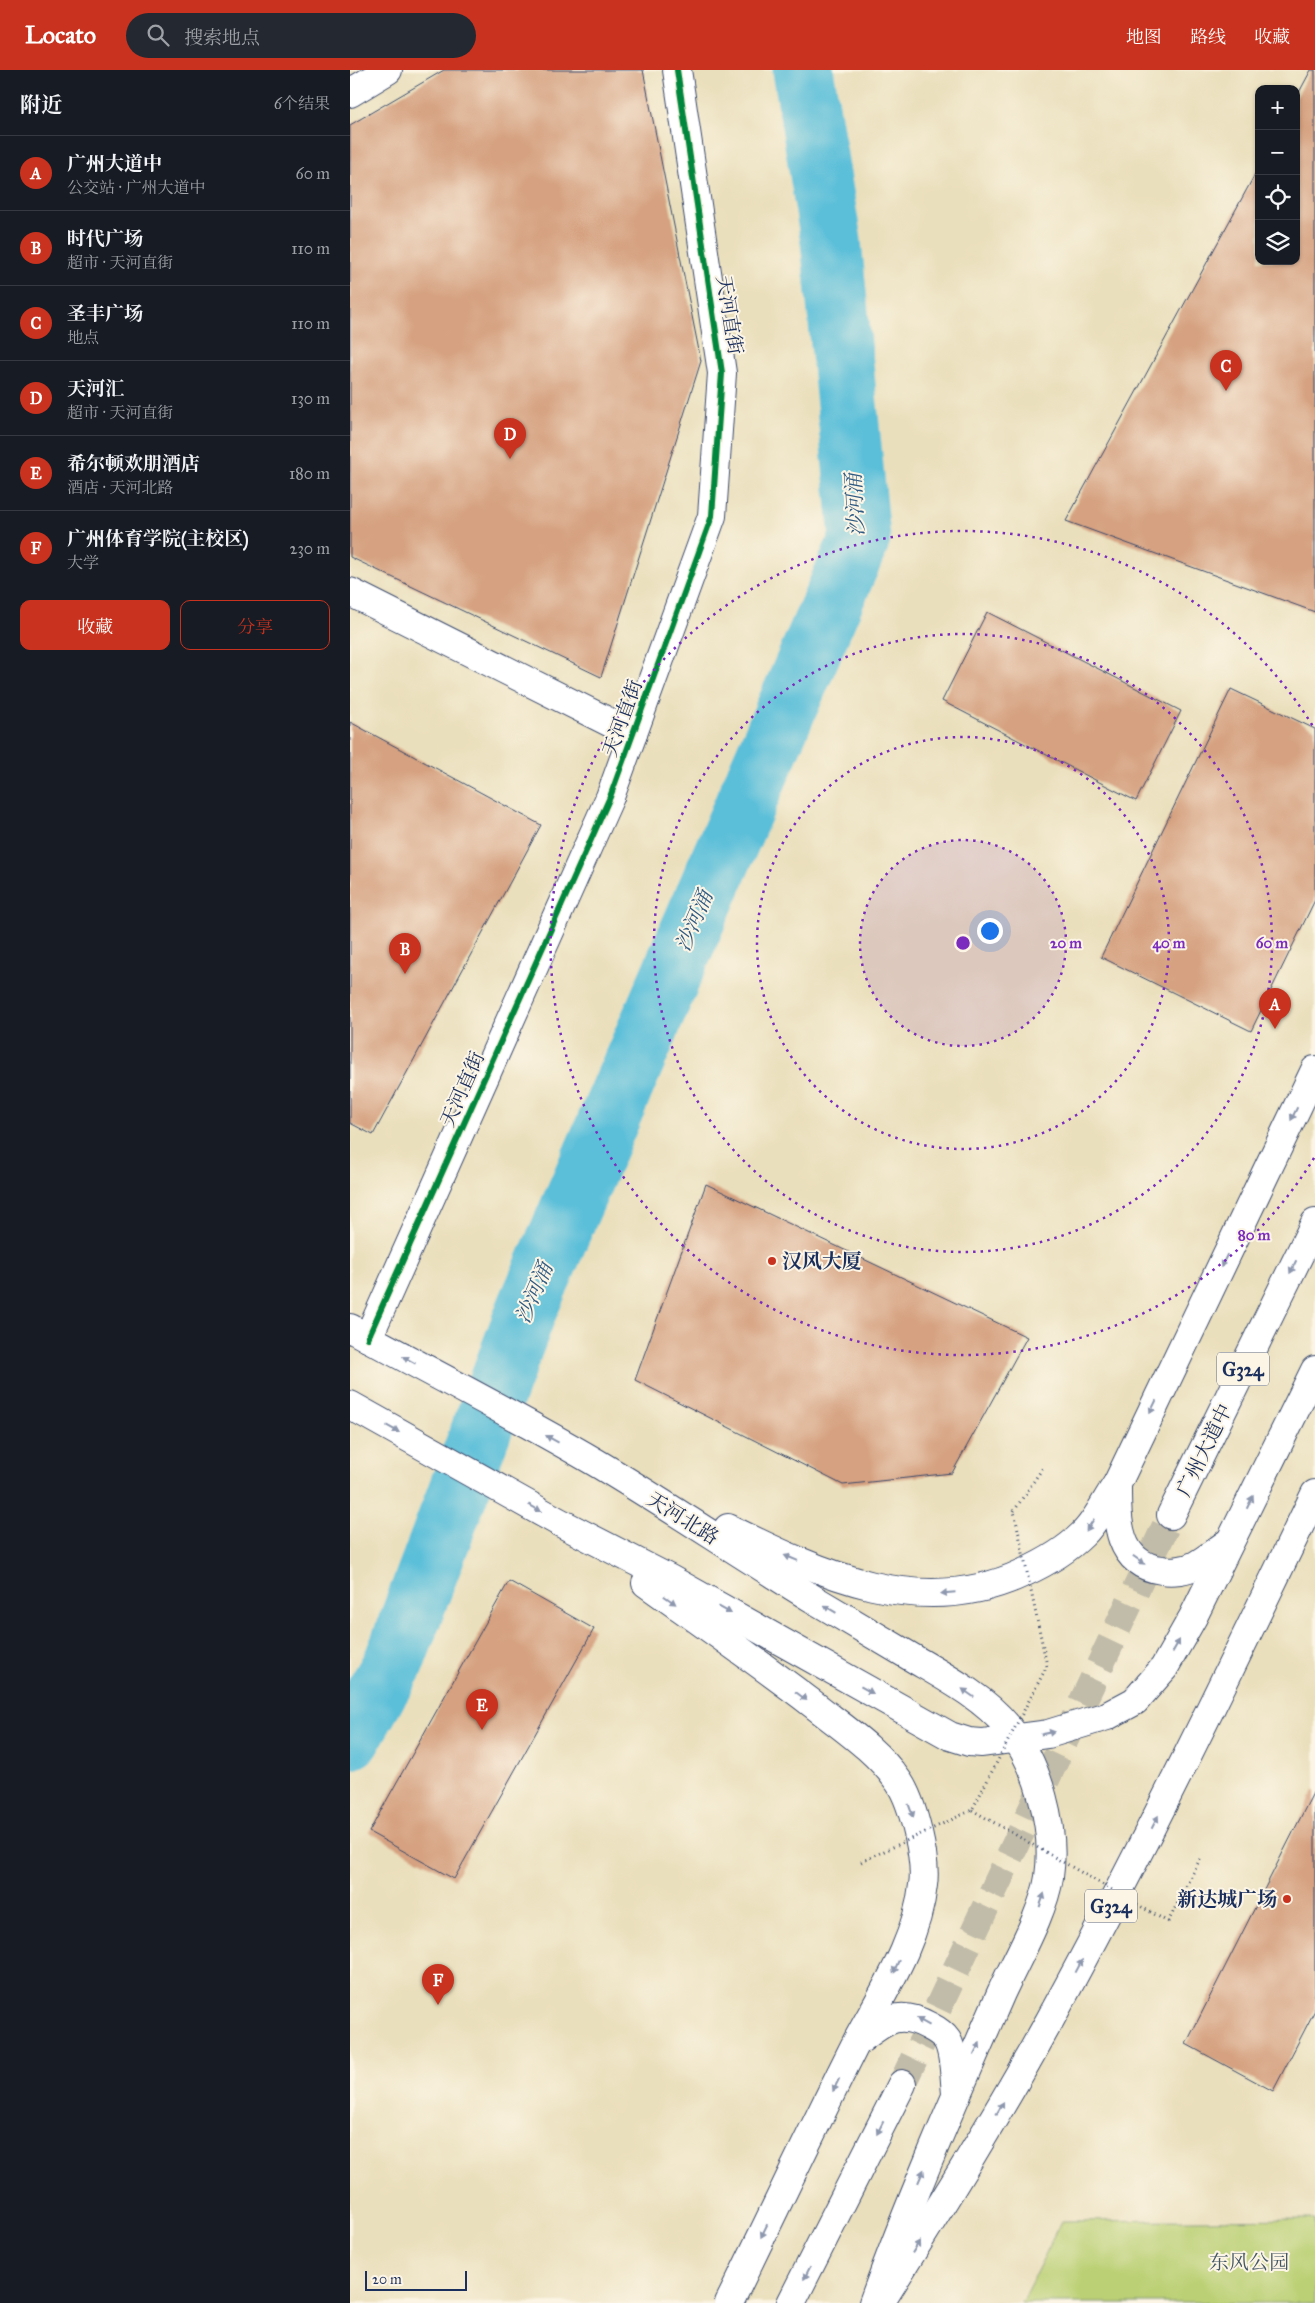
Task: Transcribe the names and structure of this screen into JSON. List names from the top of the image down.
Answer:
{
  "streets": {
    "main road": [
      "天河直街",
      "G324",
      "广州大道中",
      "天河北路"
    ]
  },
  "crossings": [
    ["天河直街", "天河北路"]
  ],
  "water": ["沙河涌"],
  "parks": ["东风公园"],
  "places": ["汉风大厦", "新达城广场"],
  "scale_bar": "20 m",
  "page": {
    "header": "Locato",
    "search": "搜索地点",
    "nav": ["地图", "路线", "收藏"],
    "heading": ["附近", "6个结果"],
    "map_buttons": ["+", "−"],
    "list": [
      {
        "mark": "A",
        "name": "广州大道中",
        "note": "公交站 · 广州大道中",
        "value": "60 m"
      },
      {
        "mark": "B",
        "name": "时代广场",
        "note": "超市 · 天河直街",
        "value": "110 m"
      },
      {
        "mark": "C",
        "name": "圣丰广场",
        "note": "地点",
        "value": "110 m"
      },
      {
        "mark": "D",
        "name": "天河汇",
        "note": "超市 · 天河直街",
        "value": "130 m"
      },
      {
        "mark": "E",
        "name": "希尔顿欢朋酒店",
        "note": "酒店 · 天河北路",
        "value": "180 m"
      },
      {
        "mark": "F",
        "name": "广州体育学院(主校区)",
        "note": "大学",
        "value": "230 m"
      }
    ],
    "pins": [
      "C",
      "D",
      "B",
      "A",
      "E",
      "F"
    ],
    "buttons": ["收藏", "分享"],
    "scale": "20 m"
  },
  "rings": [
    "20 m",
    "40 m",
    "60 m",
    "80 m"
  ]
}
